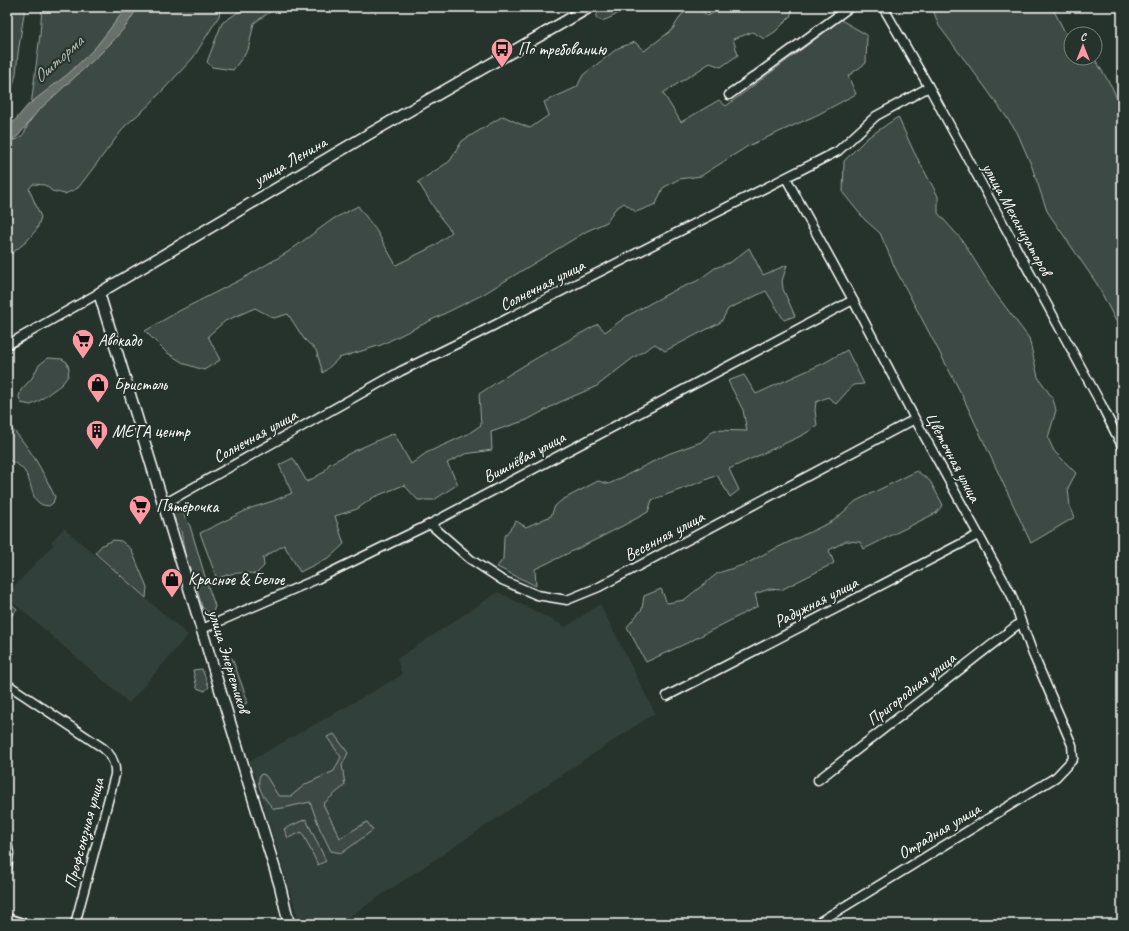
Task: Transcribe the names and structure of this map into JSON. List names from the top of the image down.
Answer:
{
  "streets": {
    "street": [
      "улица Ленина",
      "улица Механизаторов",
      "Солнечная улица",
      "Вишнёвая улица",
      "Цветочная улица",
      "Весенняя улица",
      "Радужная улица",
      "улица Энергетиков",
      "Пригородная улица",
      "Отрадная улица",
      "Профсоюзная улица"
    ]
  },
  "crossings": [
    ["улица Ленина", "улица Энергетиков"],
    ["улица Механизаторов", "Солнечная улица"],
    ["Солнечная улица", "Цветочная улица"],
    ["Солнечная улица", "улица Энергетиков"],
    ["Вишнёвая улица", "Цветочная улица"],
    ["Вишнёвая улица", "Весенняя улица"],
    ["Вишнёвая улица", "улица Энергетиков"],
    ["Цветочная улица", "Весенняя улица"],
    ["Цветочная улица", "Радужная улица"],
    ["Цветочная улица", "Пригородная улица"],
    ["Цветочная улица", "Отрадная улица"]
  ],
  "water": ["Ошторма"],
  "places": {
    "bus stop": ["По требованию"],
    "supermarket": ["Авокадо", "Пятёрочка"],
    "shop": ["Бристоль", "Красное & Белое"],
    "building": ["МЕГА центр"]
  },
  "north": "top"
}
